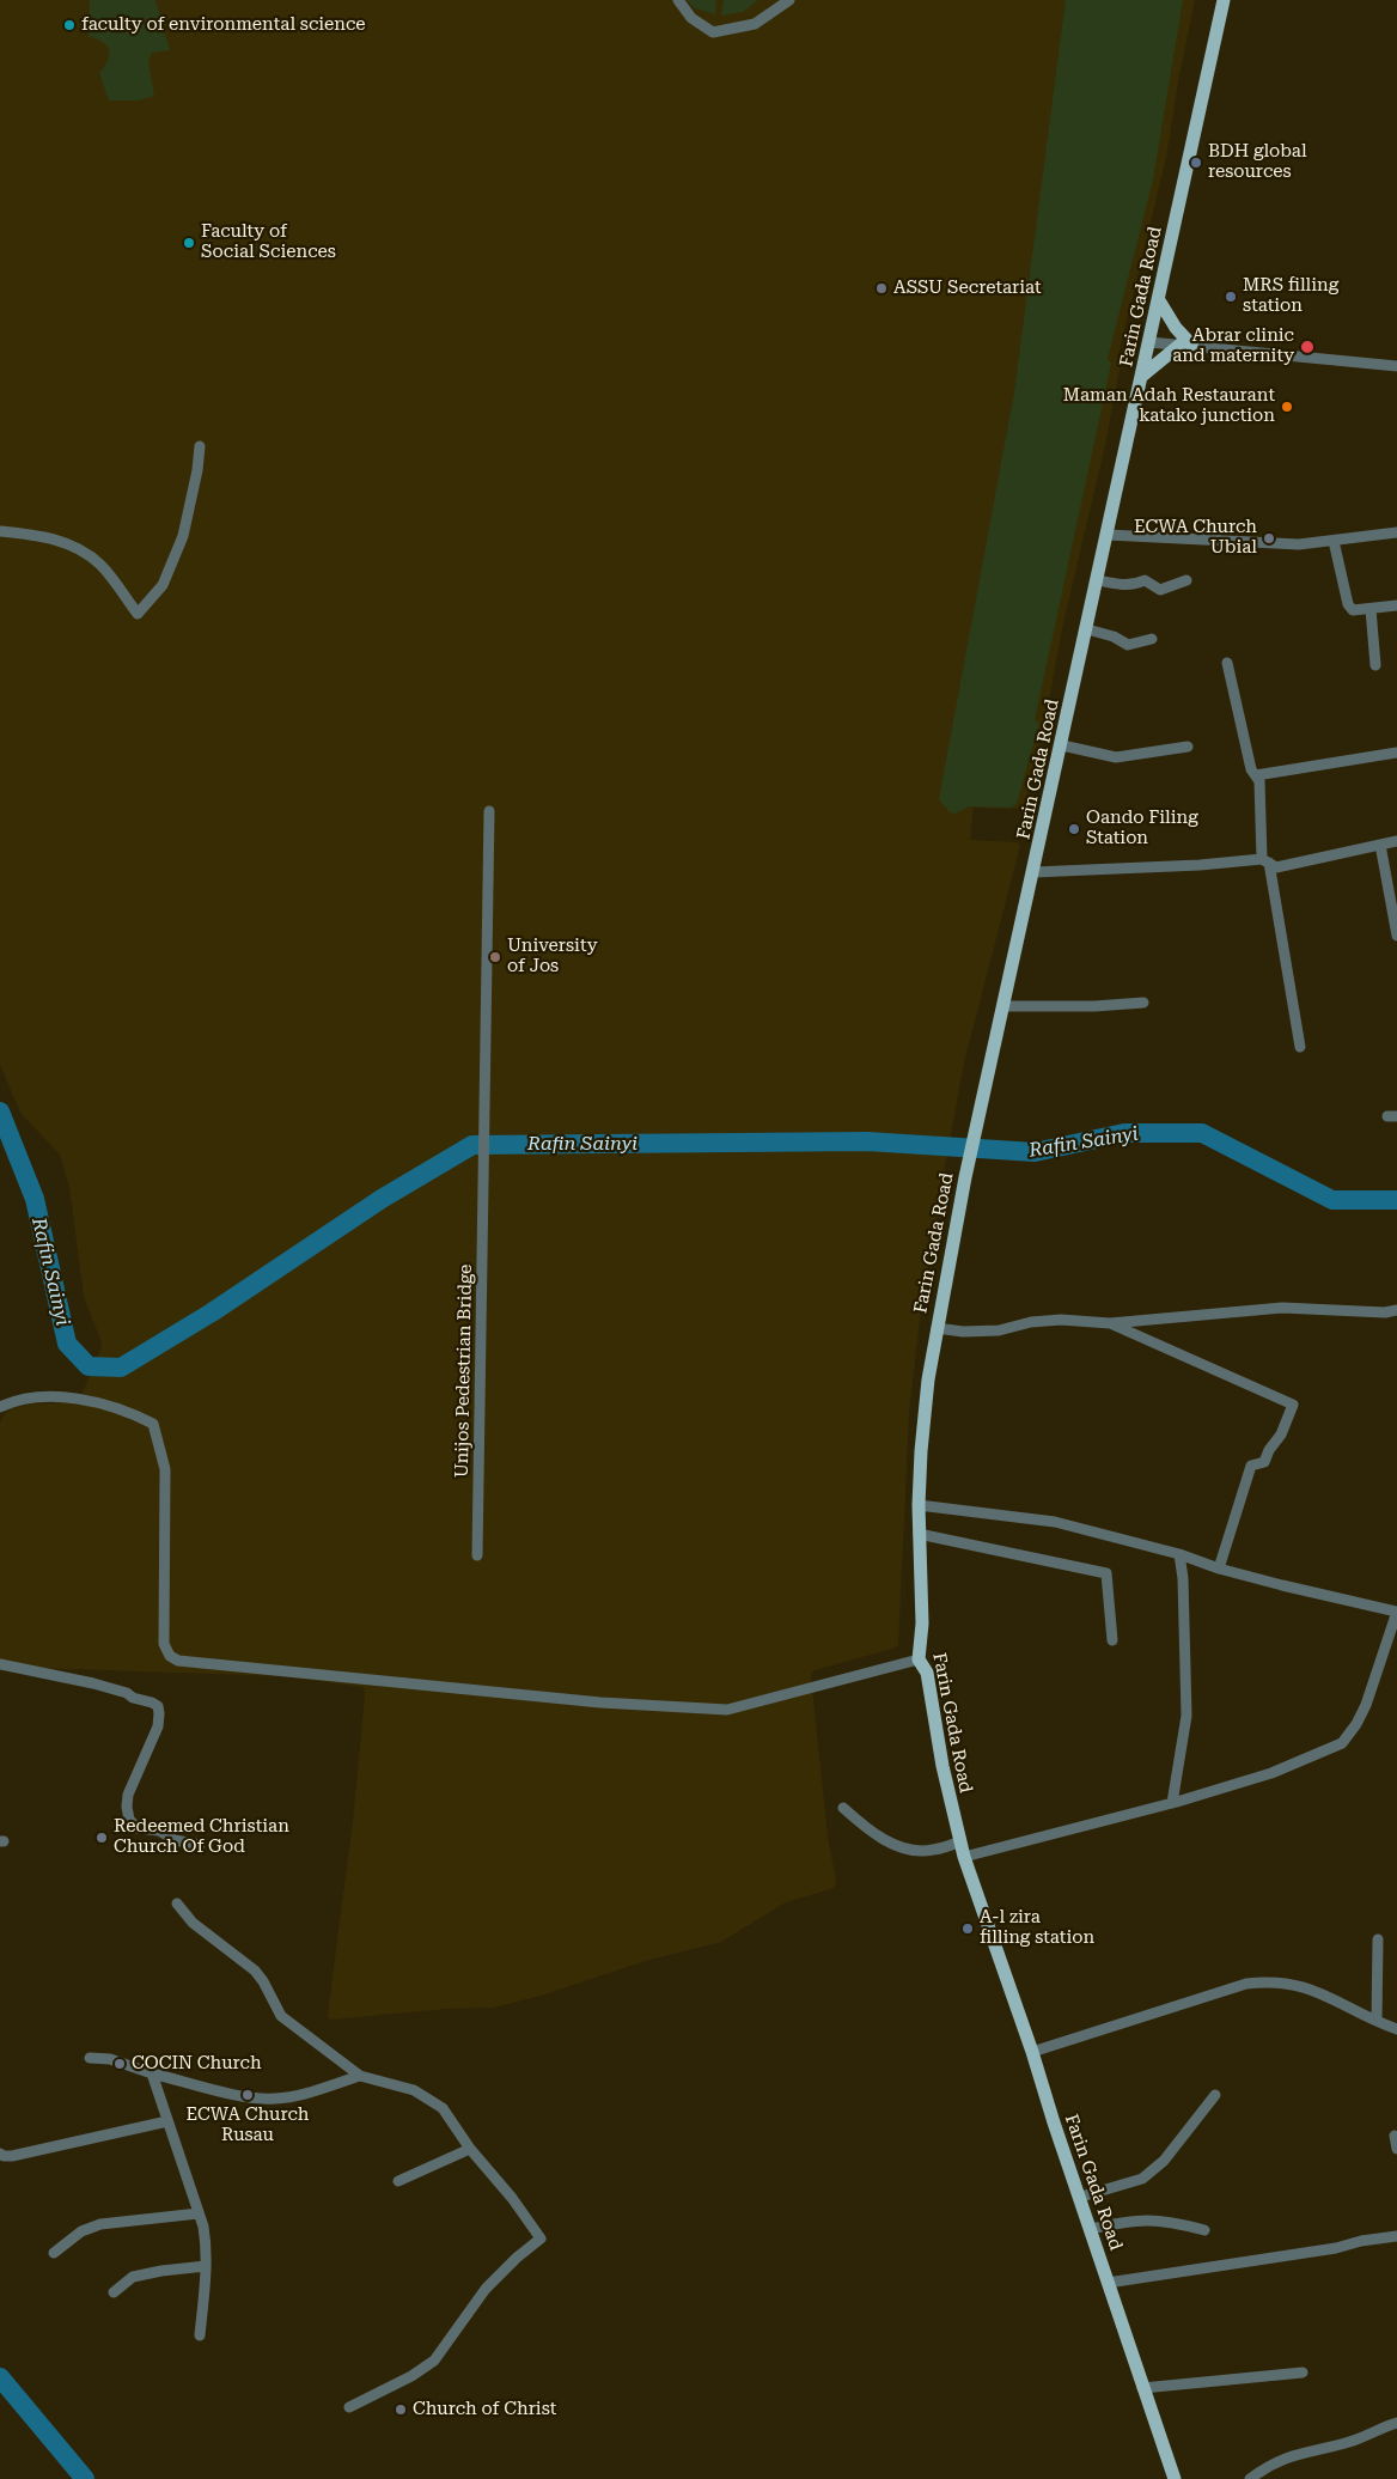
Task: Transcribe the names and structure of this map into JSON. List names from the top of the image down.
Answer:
{
  "streets": {
    "main road": ["Farin Gada Road"],
    "street": ["Unijos Pedestrian Bridge"]
  },
  "water": ["Rafin Sainyi"],
  "places": [
    "faculty of environmental science",
    "BDH global resources",
    "Faculty of Social Sciences",
    "ASSU Secretariat",
    "MRS filling station",
    "Abrar clinic and maternity",
    "Maman Adah Restaurant katako junction",
    "ECWA Church Ubial",
    "Oando Filing Station",
    "University of Jos",
    "Redeemed Christian Church Of God",
    "A-l zira filling station",
    "COCIN Church",
    "ECWA Church Rusau",
    "Church of Christ"
  ]
}
